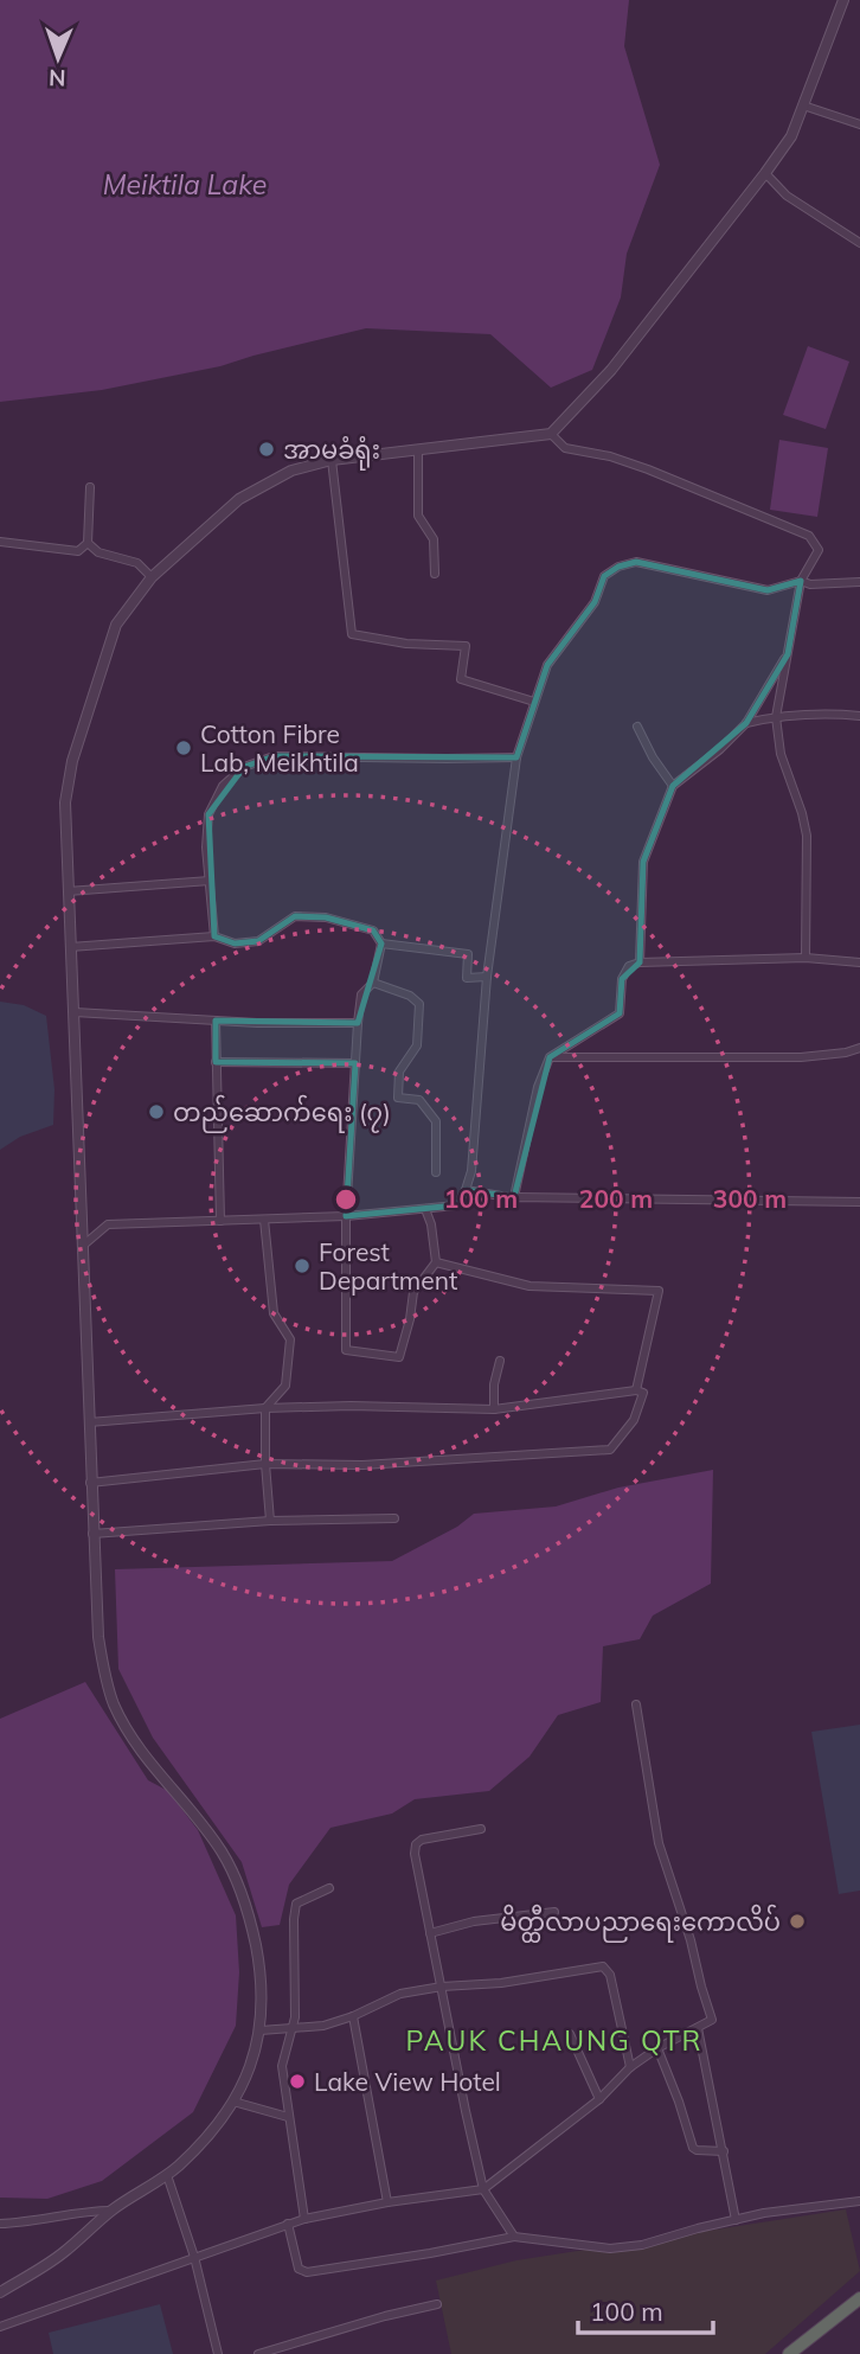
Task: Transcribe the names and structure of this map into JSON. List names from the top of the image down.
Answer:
{
  "districts": ["PAUK CHAUNG QTR"],
  "water": ["Meiktila Lake"],
  "places": [
    "အာမခံရုံး",
    "Cotton Fibre Lab, Meikhtila",
    "တည်ဆောက်ရေး (၇)",
    "Forest Department",
    "မိတ္ထီလာပညာရေးကောလိပ်",
    "Lake View Hotel"
  ],
  "scale_bar": "100 m",
  "north": "bottom",
  "rings": ["100 m", "200 m", "300 m"]
}
